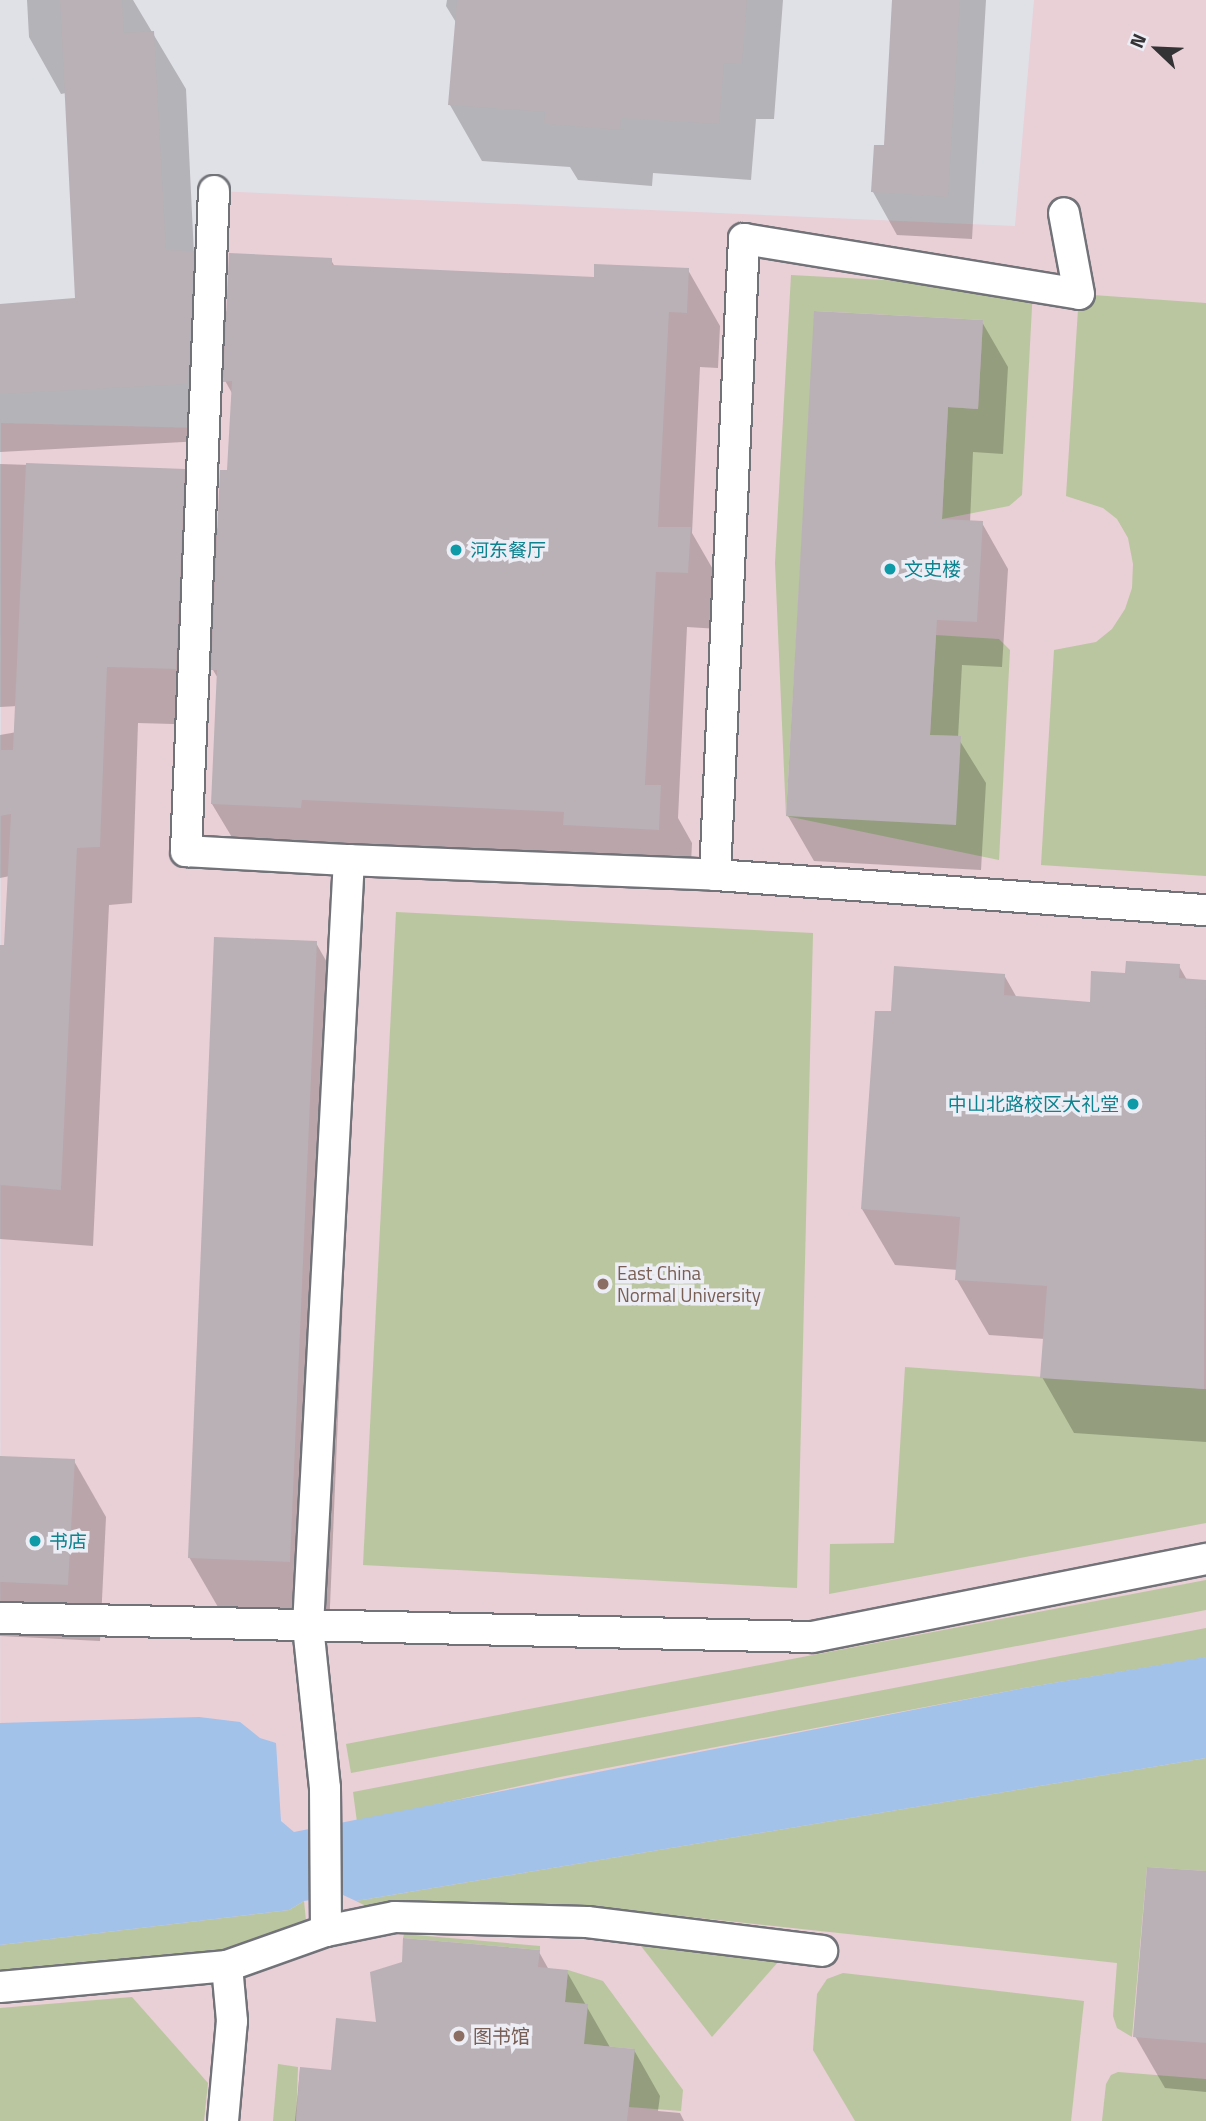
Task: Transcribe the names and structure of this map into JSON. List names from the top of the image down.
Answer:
{
  "places": [
    "河东餐厅",
    "文史楼",
    "中山北路校区大礼堂",
    "East China Normal University",
    "书店",
    "图书馆"
  ],
  "north": "top left"
}
